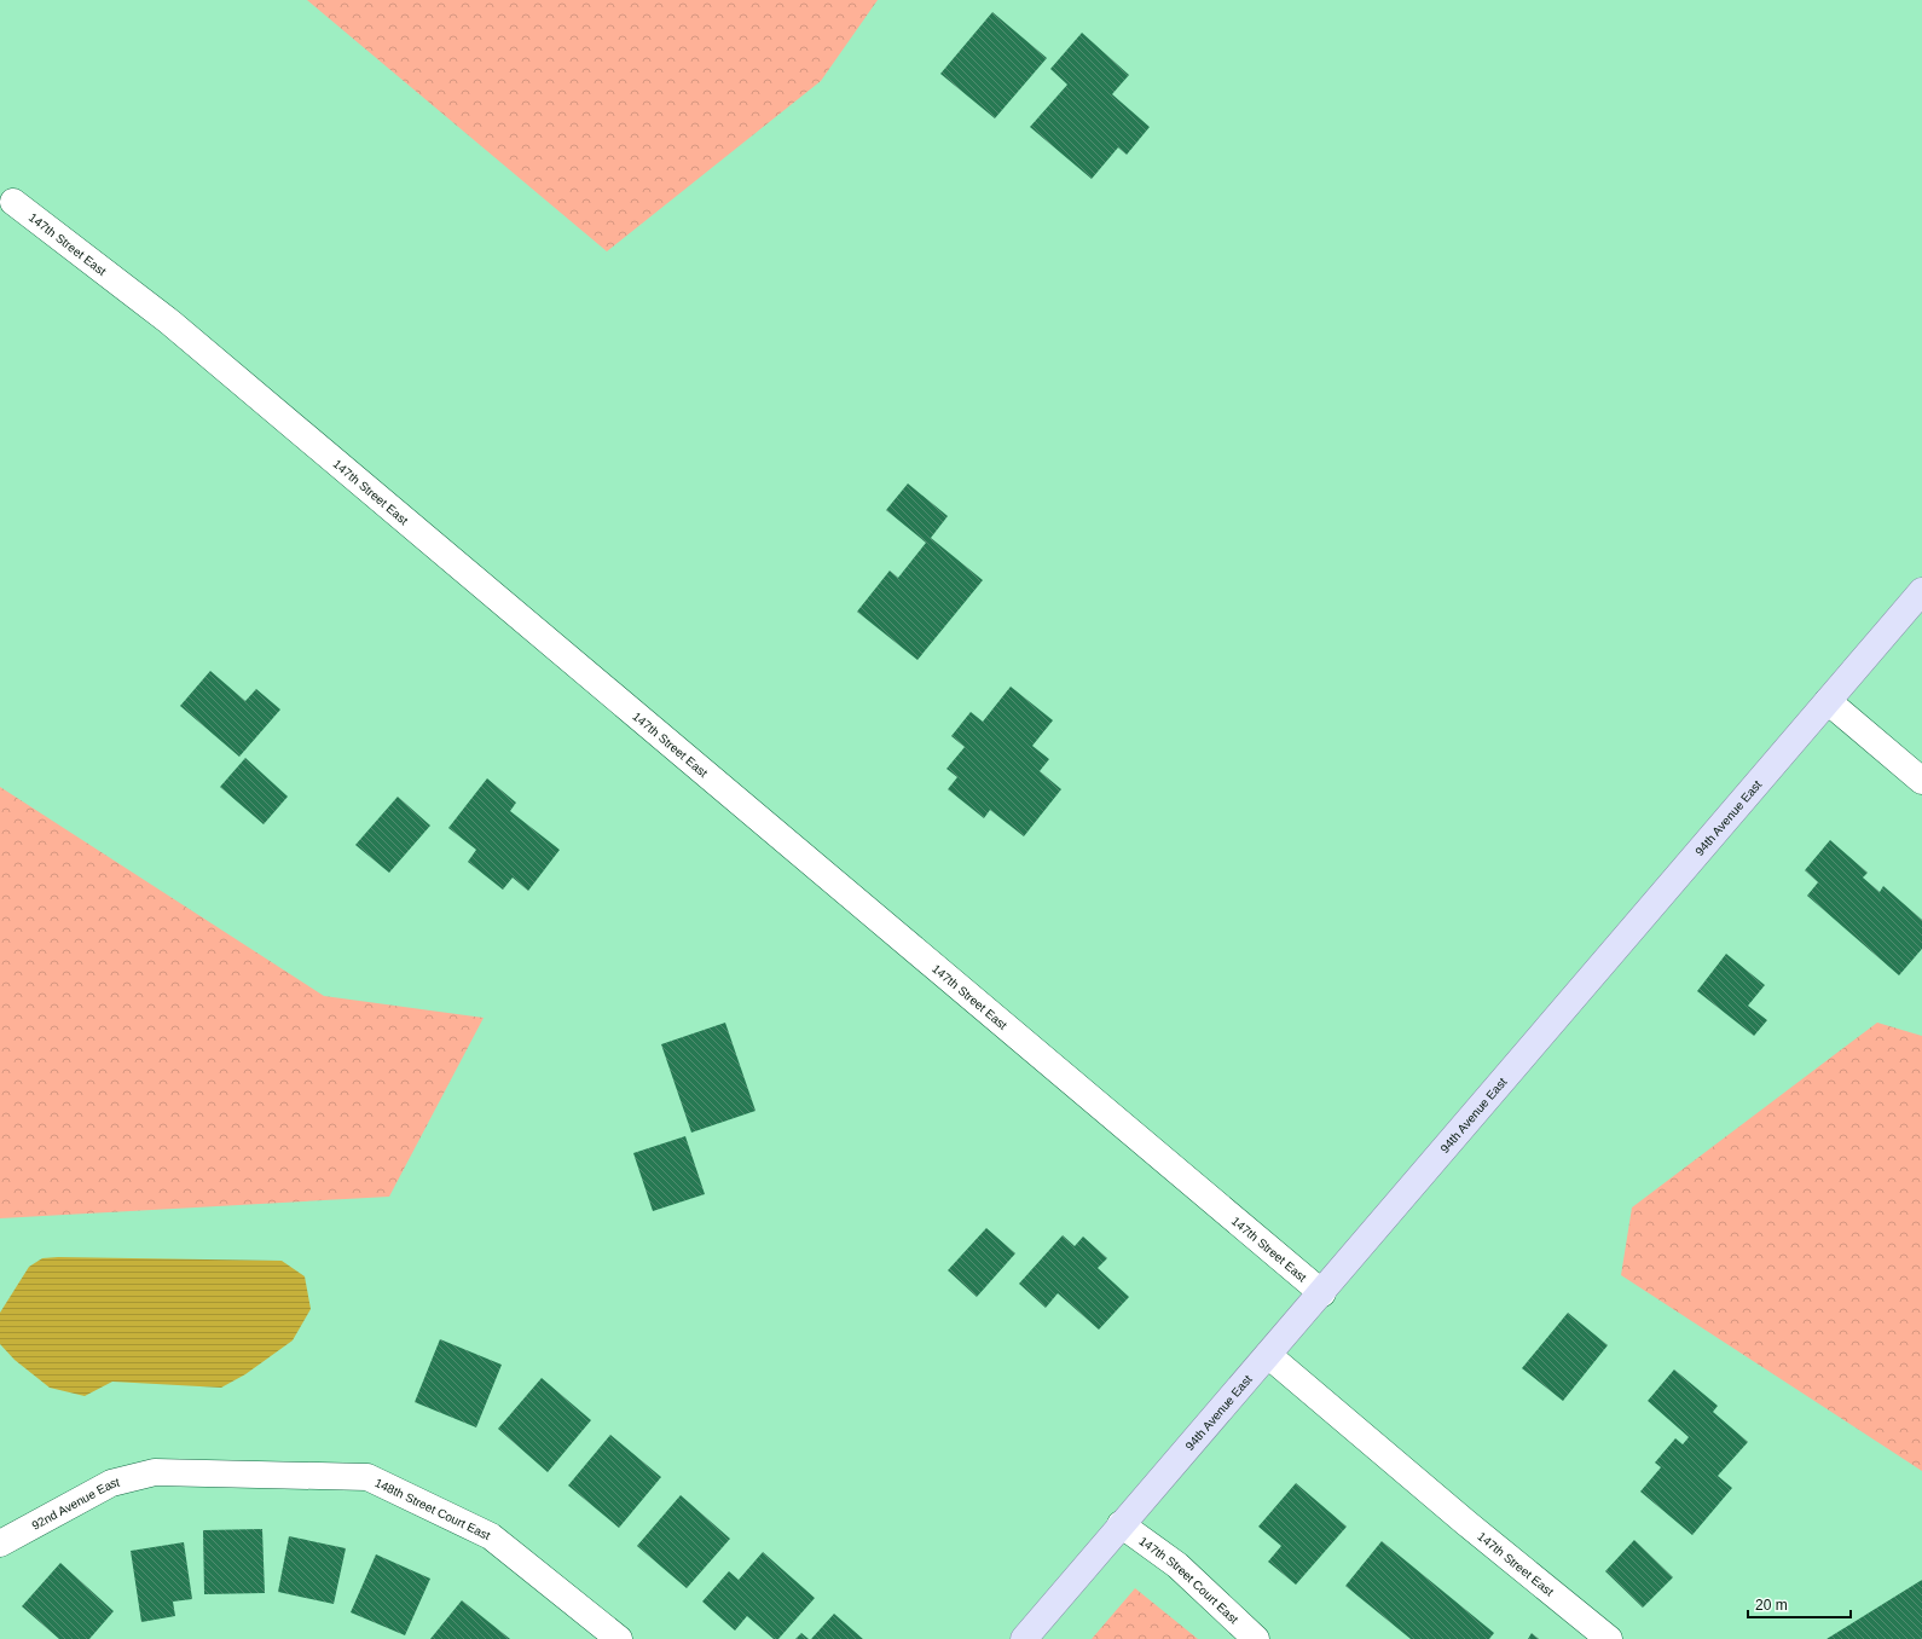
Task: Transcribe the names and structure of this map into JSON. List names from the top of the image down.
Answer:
{
  "streets": {
    "main road": ["94th Avenue East"],
    "street": [
      "147th Street East",
      "92nd Avenue East",
      "148th Street Court East",
      "147th Street Court East"
    ]
  },
  "crossings": [
    ["147th Street East", "94th Avenue East"],
    ["94th Avenue East", "147th Street Court East"],
    ["92nd Avenue East", "148th Street Court East"]
  ],
  "scale_bar": "20 m"
}
